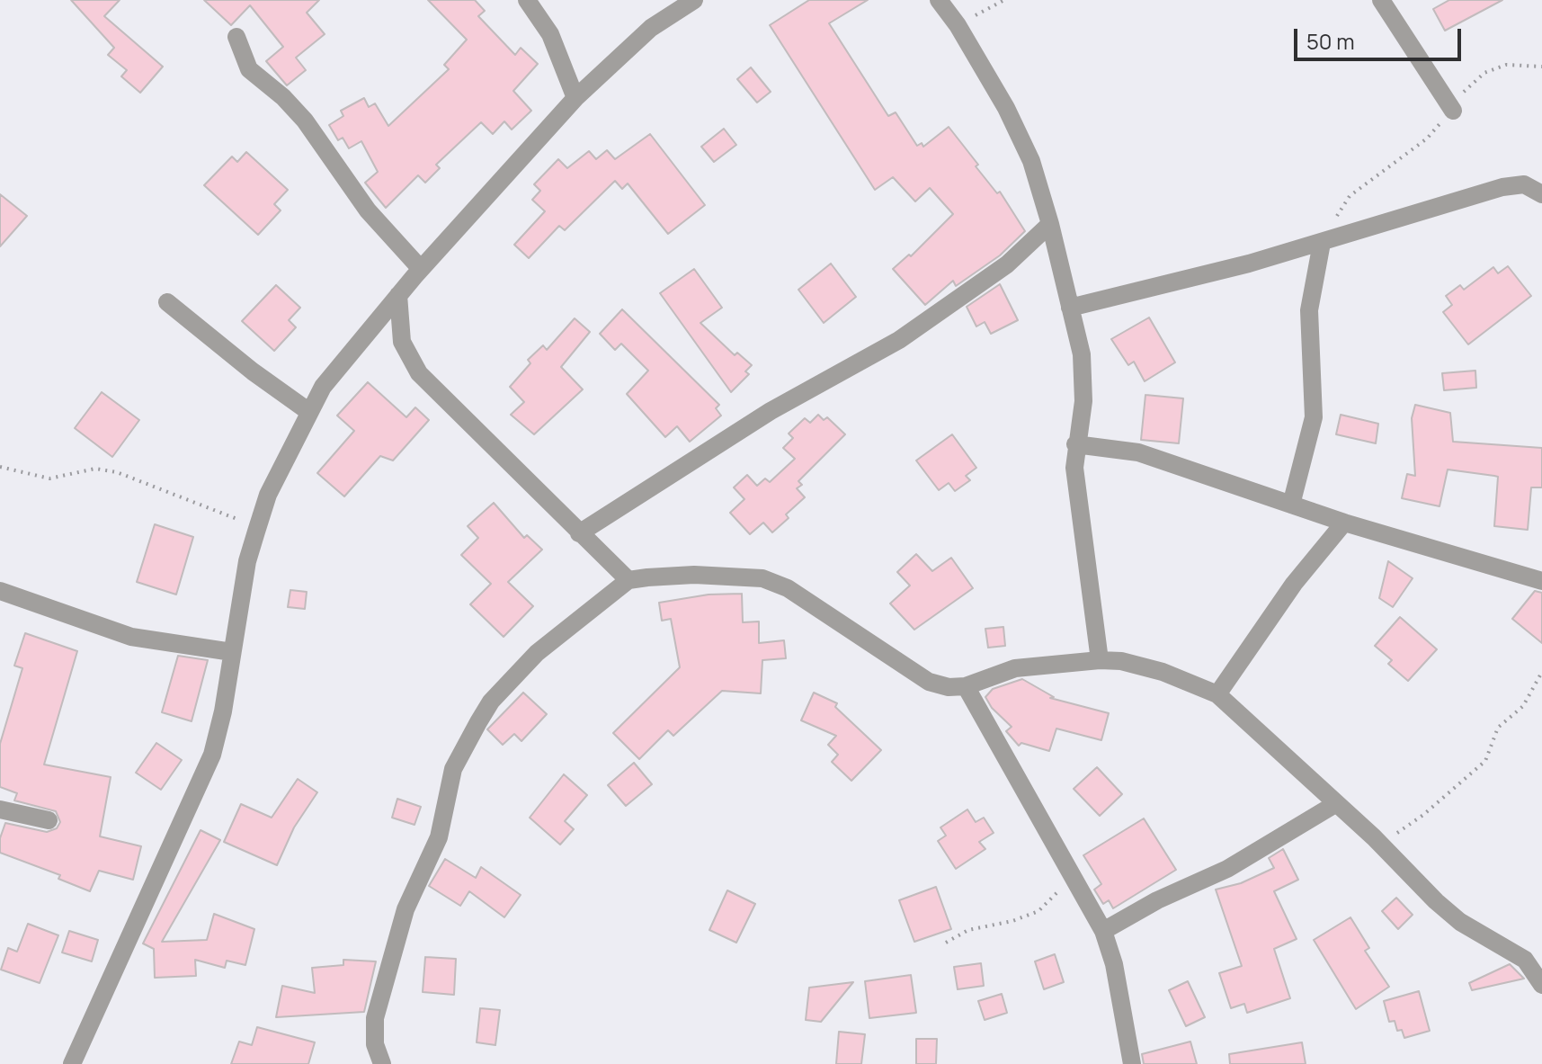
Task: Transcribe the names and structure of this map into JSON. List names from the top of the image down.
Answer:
{
  "scale_bar": "50 m"
}
